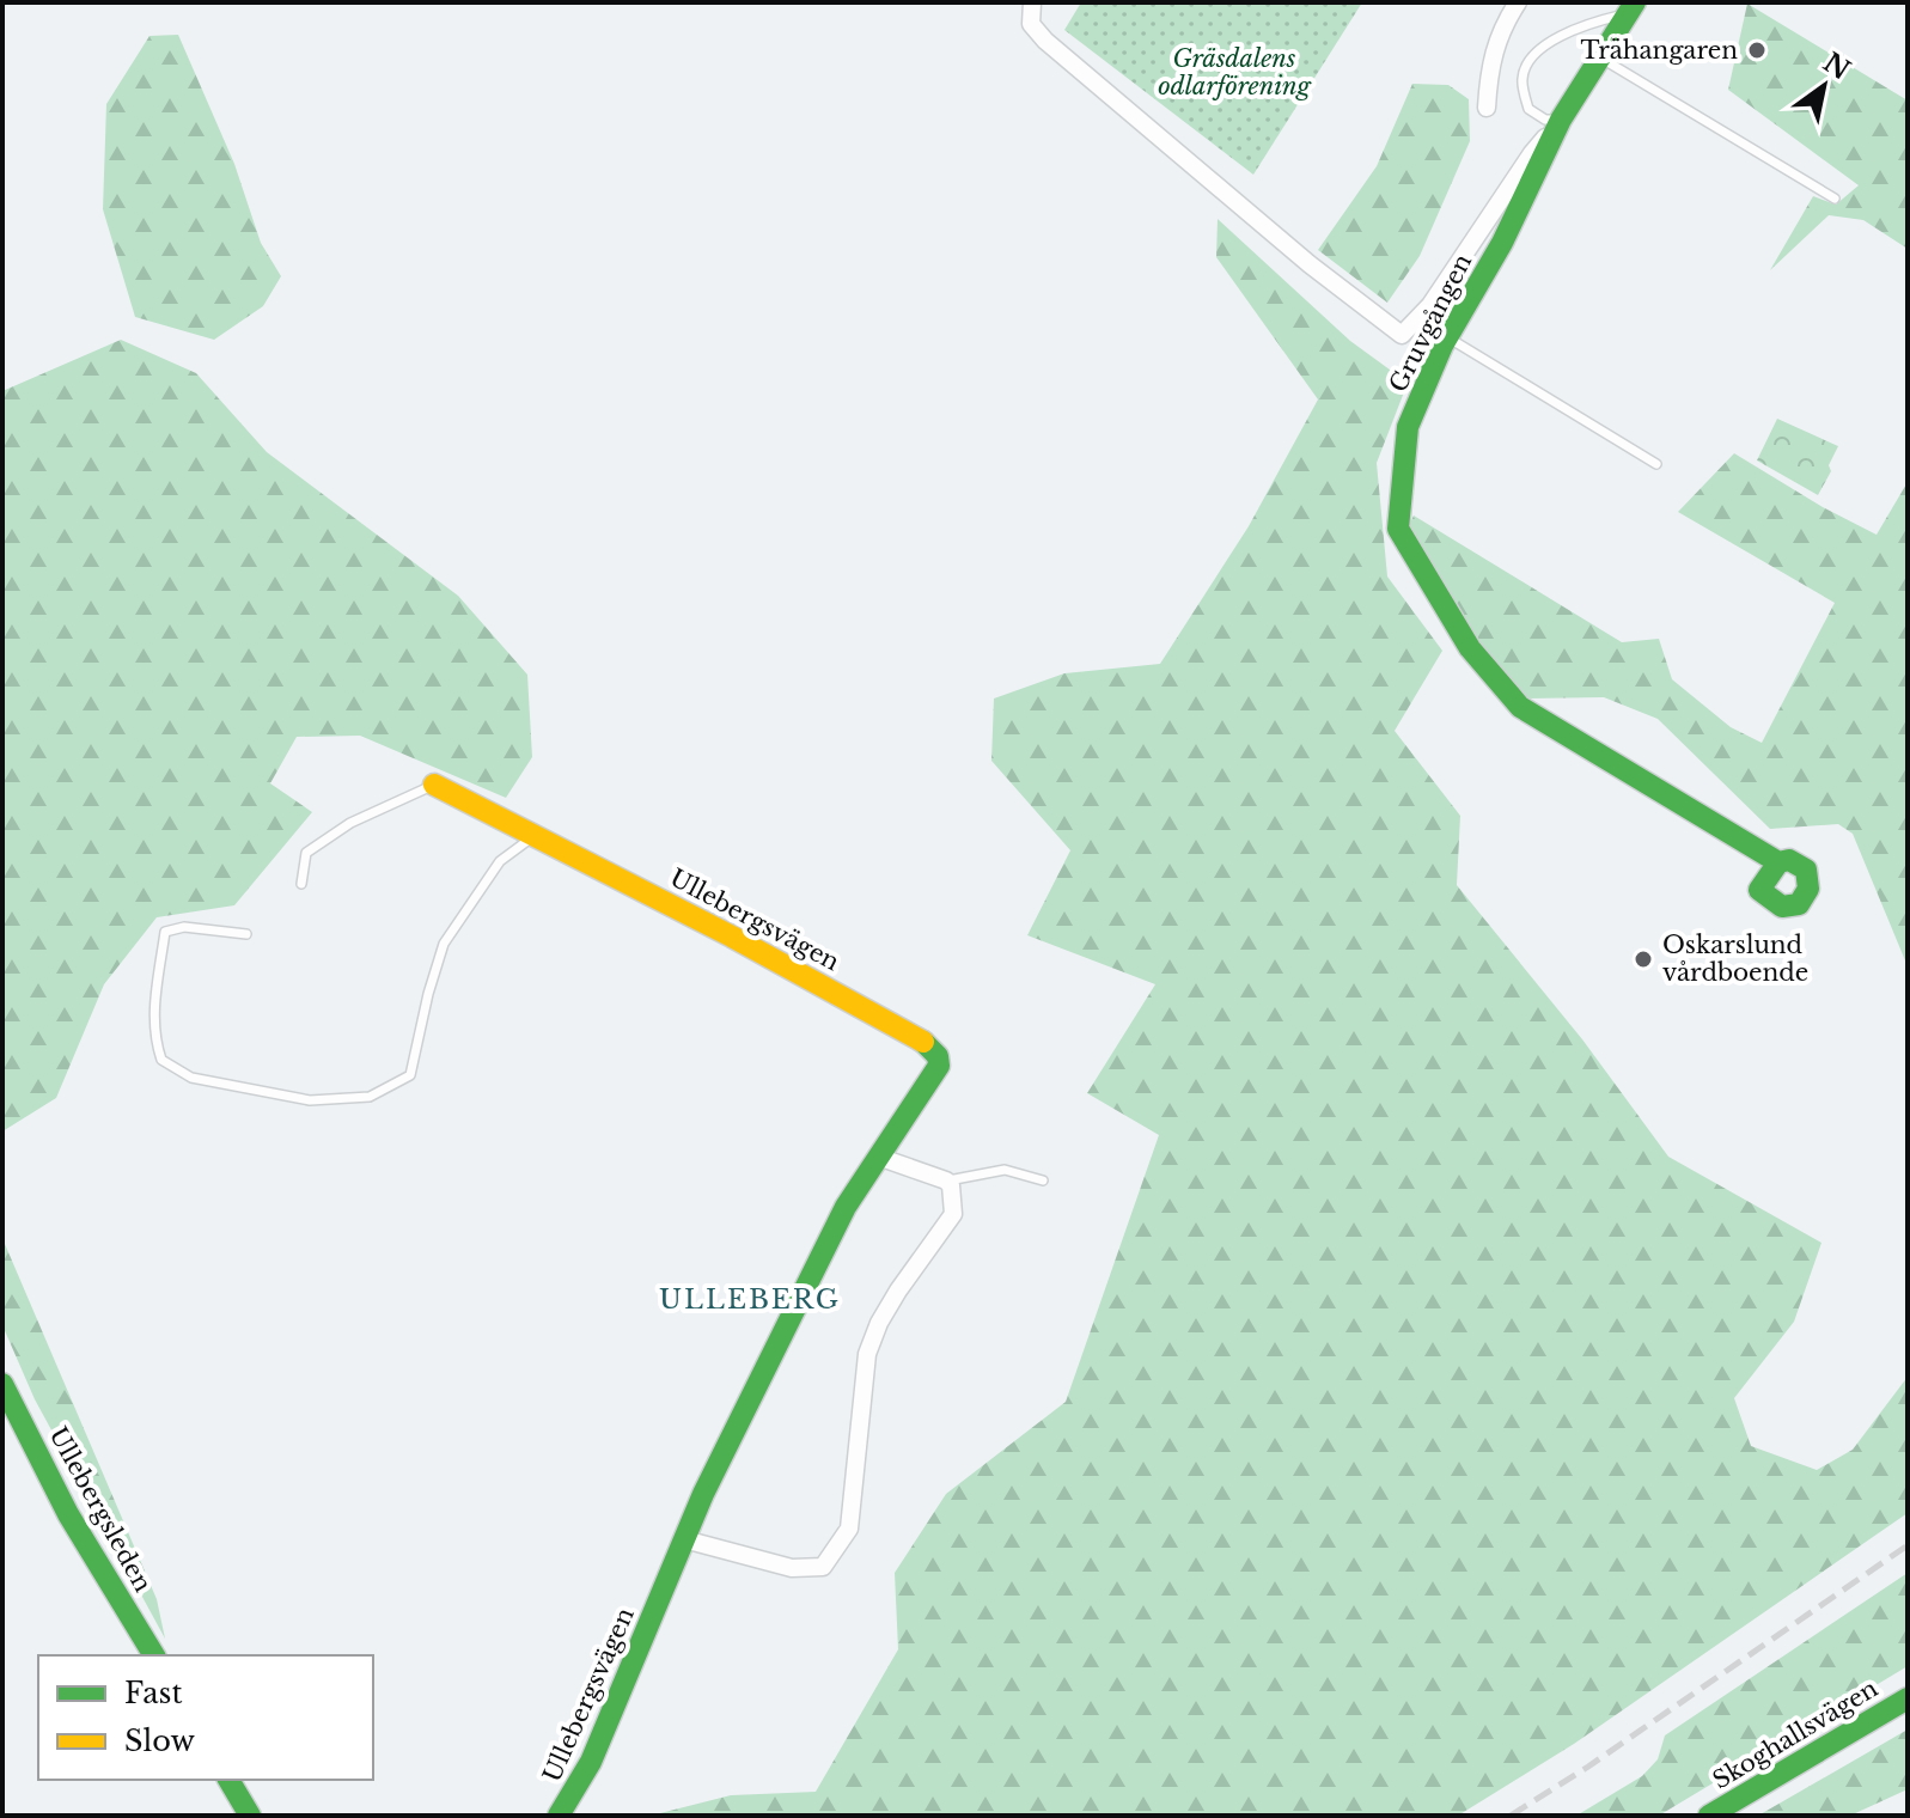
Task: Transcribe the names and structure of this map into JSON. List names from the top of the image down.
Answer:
{
  "streets": {
    "street": [
      "Gruvgången",
      "Ullebergsvägen",
      "Ullebergsleden",
      "Skoghallsvägen"
    ]
  },
  "districts": ["ULLEBERG"],
  "parks": ["Gräsdalens odlarförening"],
  "places": ["Trähangaren", "Oskarslund vårdboende"],
  "legend": ["Fast", "Slow"],
  "north": "top right"
}
